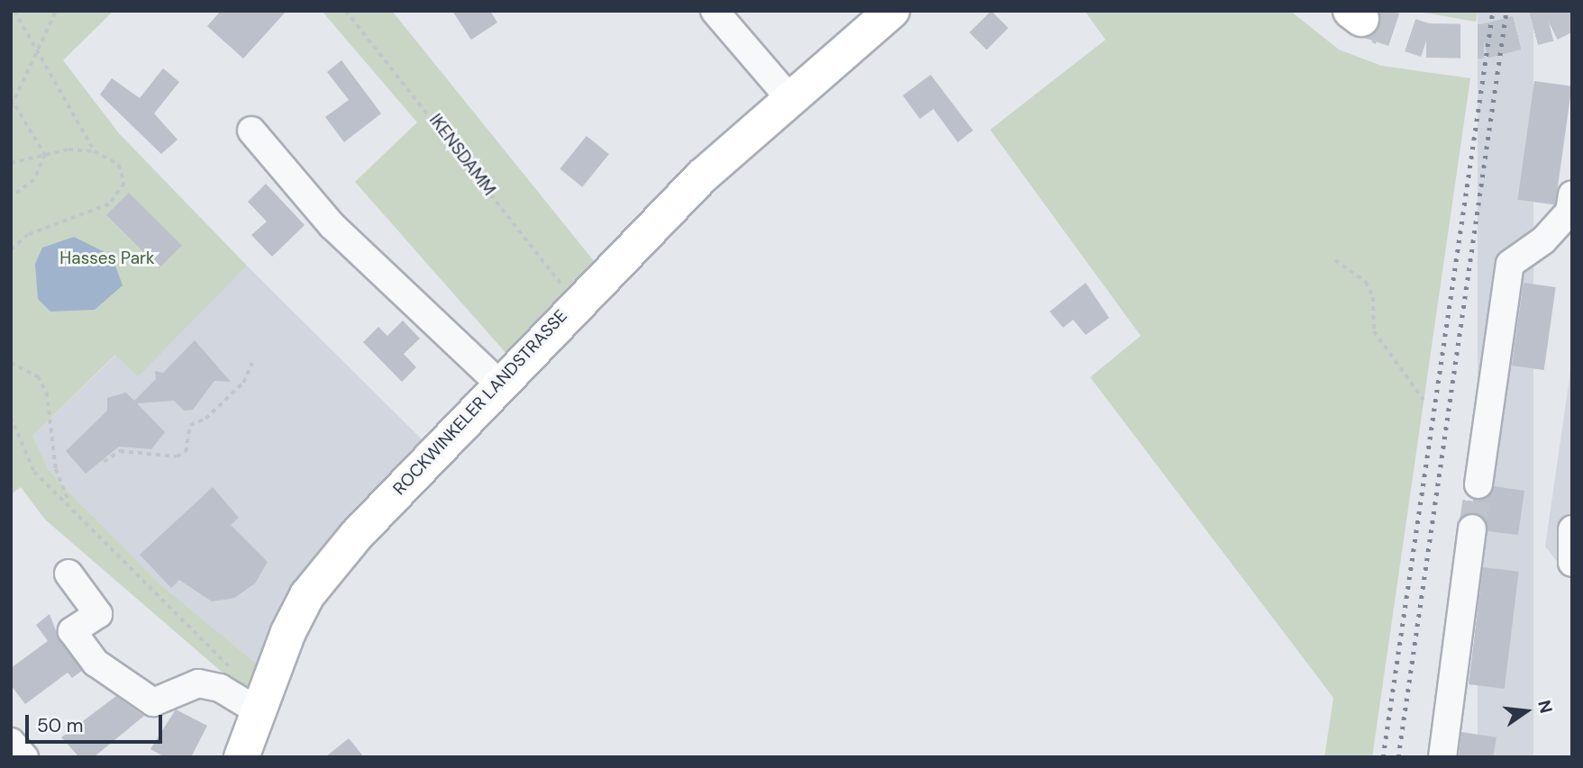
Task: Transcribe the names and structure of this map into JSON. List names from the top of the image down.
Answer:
{
  "streets": {
    "main road": ["ROCKWINKELER LANDSTRASSE"],
    "path": ["IKENSDAMM"]
  },
  "crossings": [
    ["IKENSDAMM", "ROCKWINKELER LANDSTRASSE"]
  ],
  "parks": ["Hasses Park"],
  "scale_bar": "50 m",
  "north": "right"
}
